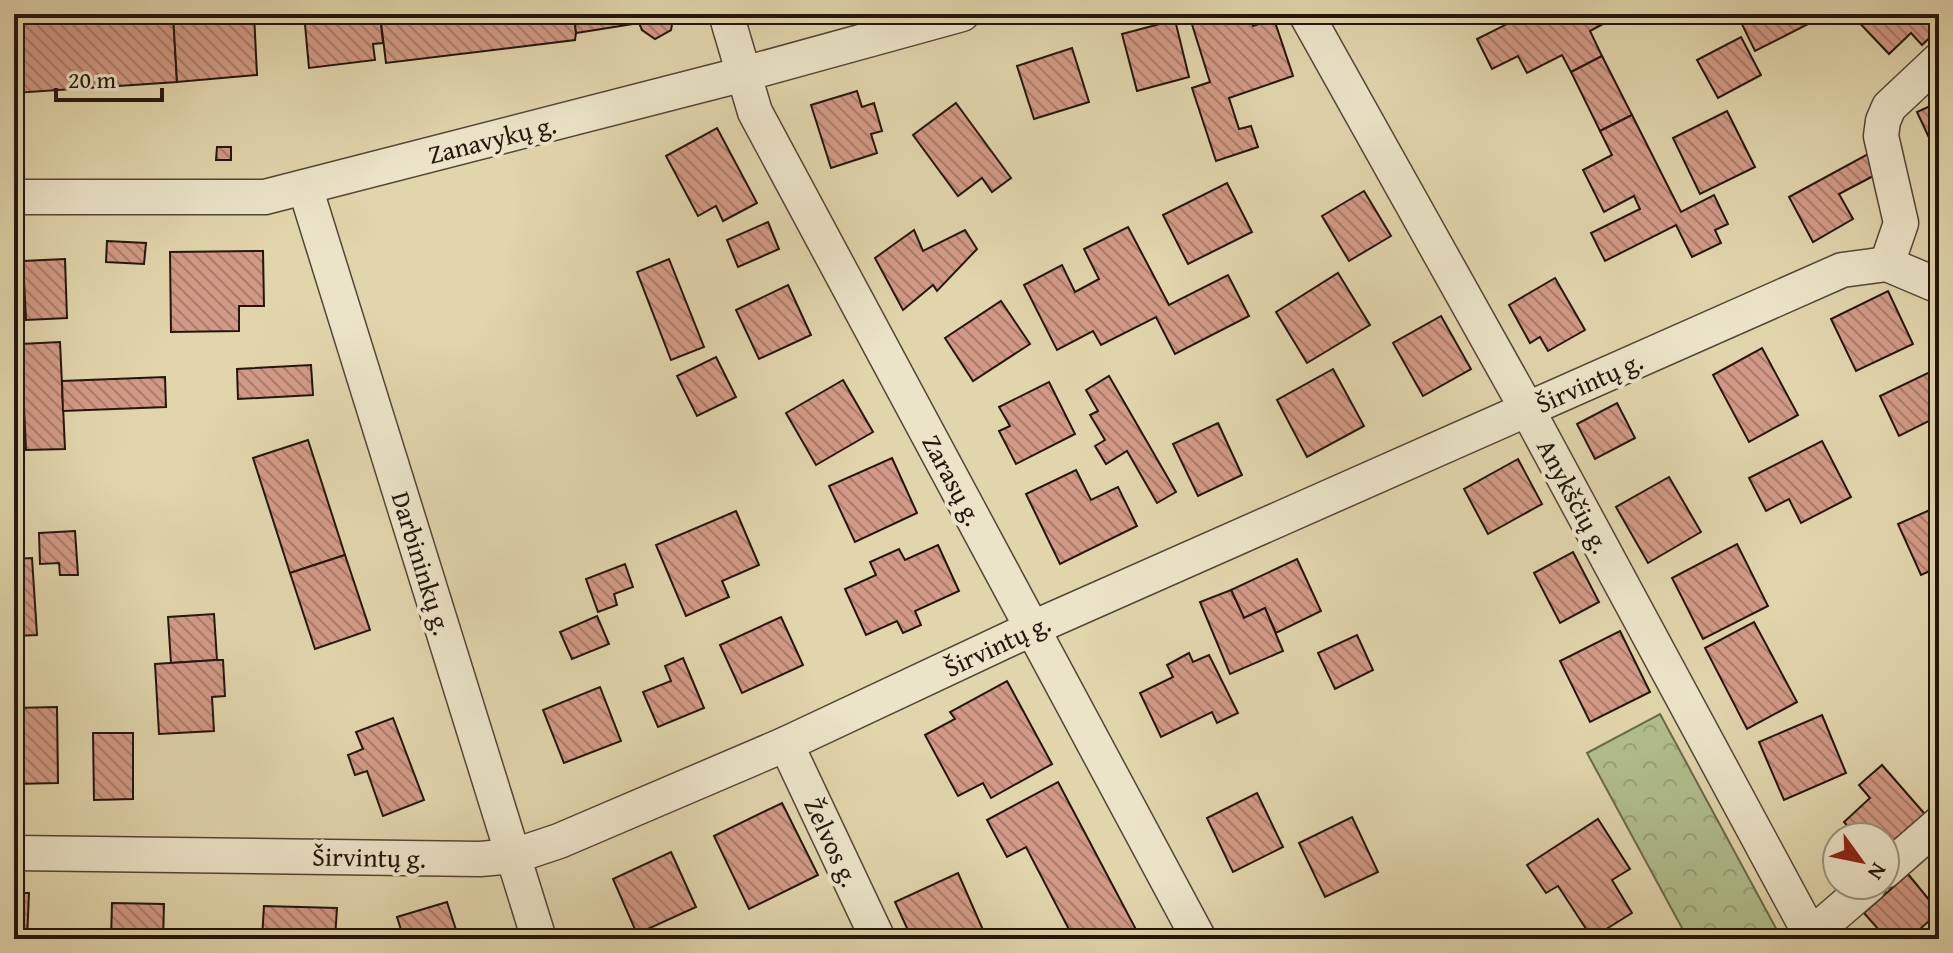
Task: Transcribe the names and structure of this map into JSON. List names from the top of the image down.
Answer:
{
  "streets": {
    "street": [
      "Zanavykų g.",
      "Širvintų g.",
      "Zarasų g.",
      "Anykščių g.",
      "Darbininkų g.",
      "Želvos g."
    ]
  },
  "crossings": [
    ["Zanavykų g.", "Zarasų g."],
    ["Zanavykų g.", "Darbininkų g."],
    ["Širvintų g.", "Zarasų g."],
    ["Širvintų g.", "Anykščių g."],
    ["Širvintų g.", "Darbininkų g."],
    ["Širvintų g.", "Želvos g."]
  ],
  "scale_bar": "20 m",
  "north": "bottom right"
}
